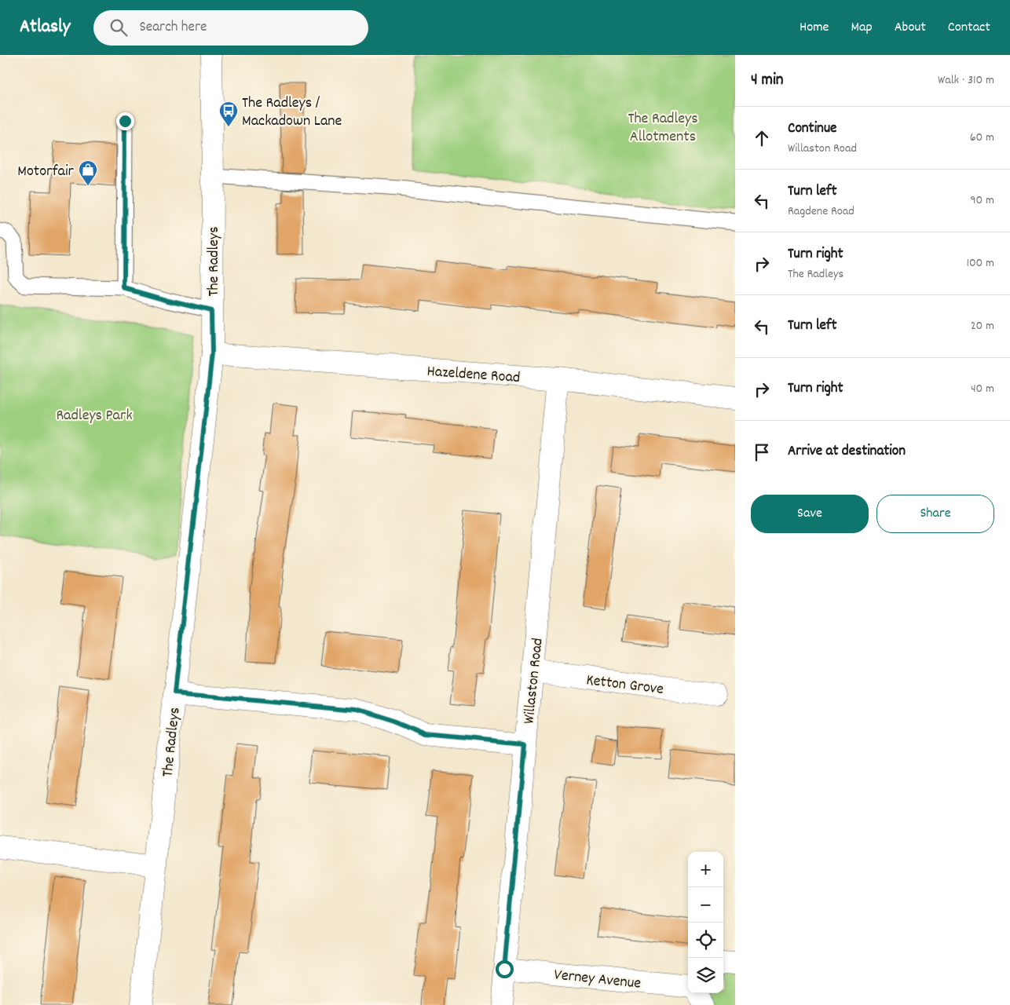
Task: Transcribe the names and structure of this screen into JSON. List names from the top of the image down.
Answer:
{
  "streets": {
    "street": [
      "The Radleys",
      "Hazeldene Road",
      "Willaston Road",
      "Ketton Grove",
      "Verney Avenue"
    ]
  },
  "crossings": [
    ["The Radleys", "Hazeldene Road"],
    ["Hazeldene Road", "Willaston Road"],
    ["Willaston Road", "Ketton Grove"],
    ["Willaston Road", "Verney Avenue"]
  ],
  "parks": ["The Radleys Allotments", "Radleys Park"],
  "places": {
    "bus stop": ["The Radleys / Mackadown Lane"],
    "shop": ["Motorfair"]
  },
  "page": {
    "header": "Atlasly",
    "search": "Search here",
    "nav": [
      "Home",
      "Map",
      "About",
      "Contact"
    ],
    "heading": ["4 min", "Walk · 310 m"],
    "list": [
      ["Continue", "Willaston Road", "60 m"],
      ["Turn left", "Ragdene Road", "90 m"],
      ["Turn right", "The Radleys", "100 m"],
      ["Turn left", "20 m"],
      ["Turn right", "40 m"],
      "Arrive at destination"
    ],
    "buttons": ["Save", "Share"],
    "map_buttons": ["+", "−"]
  }
}
